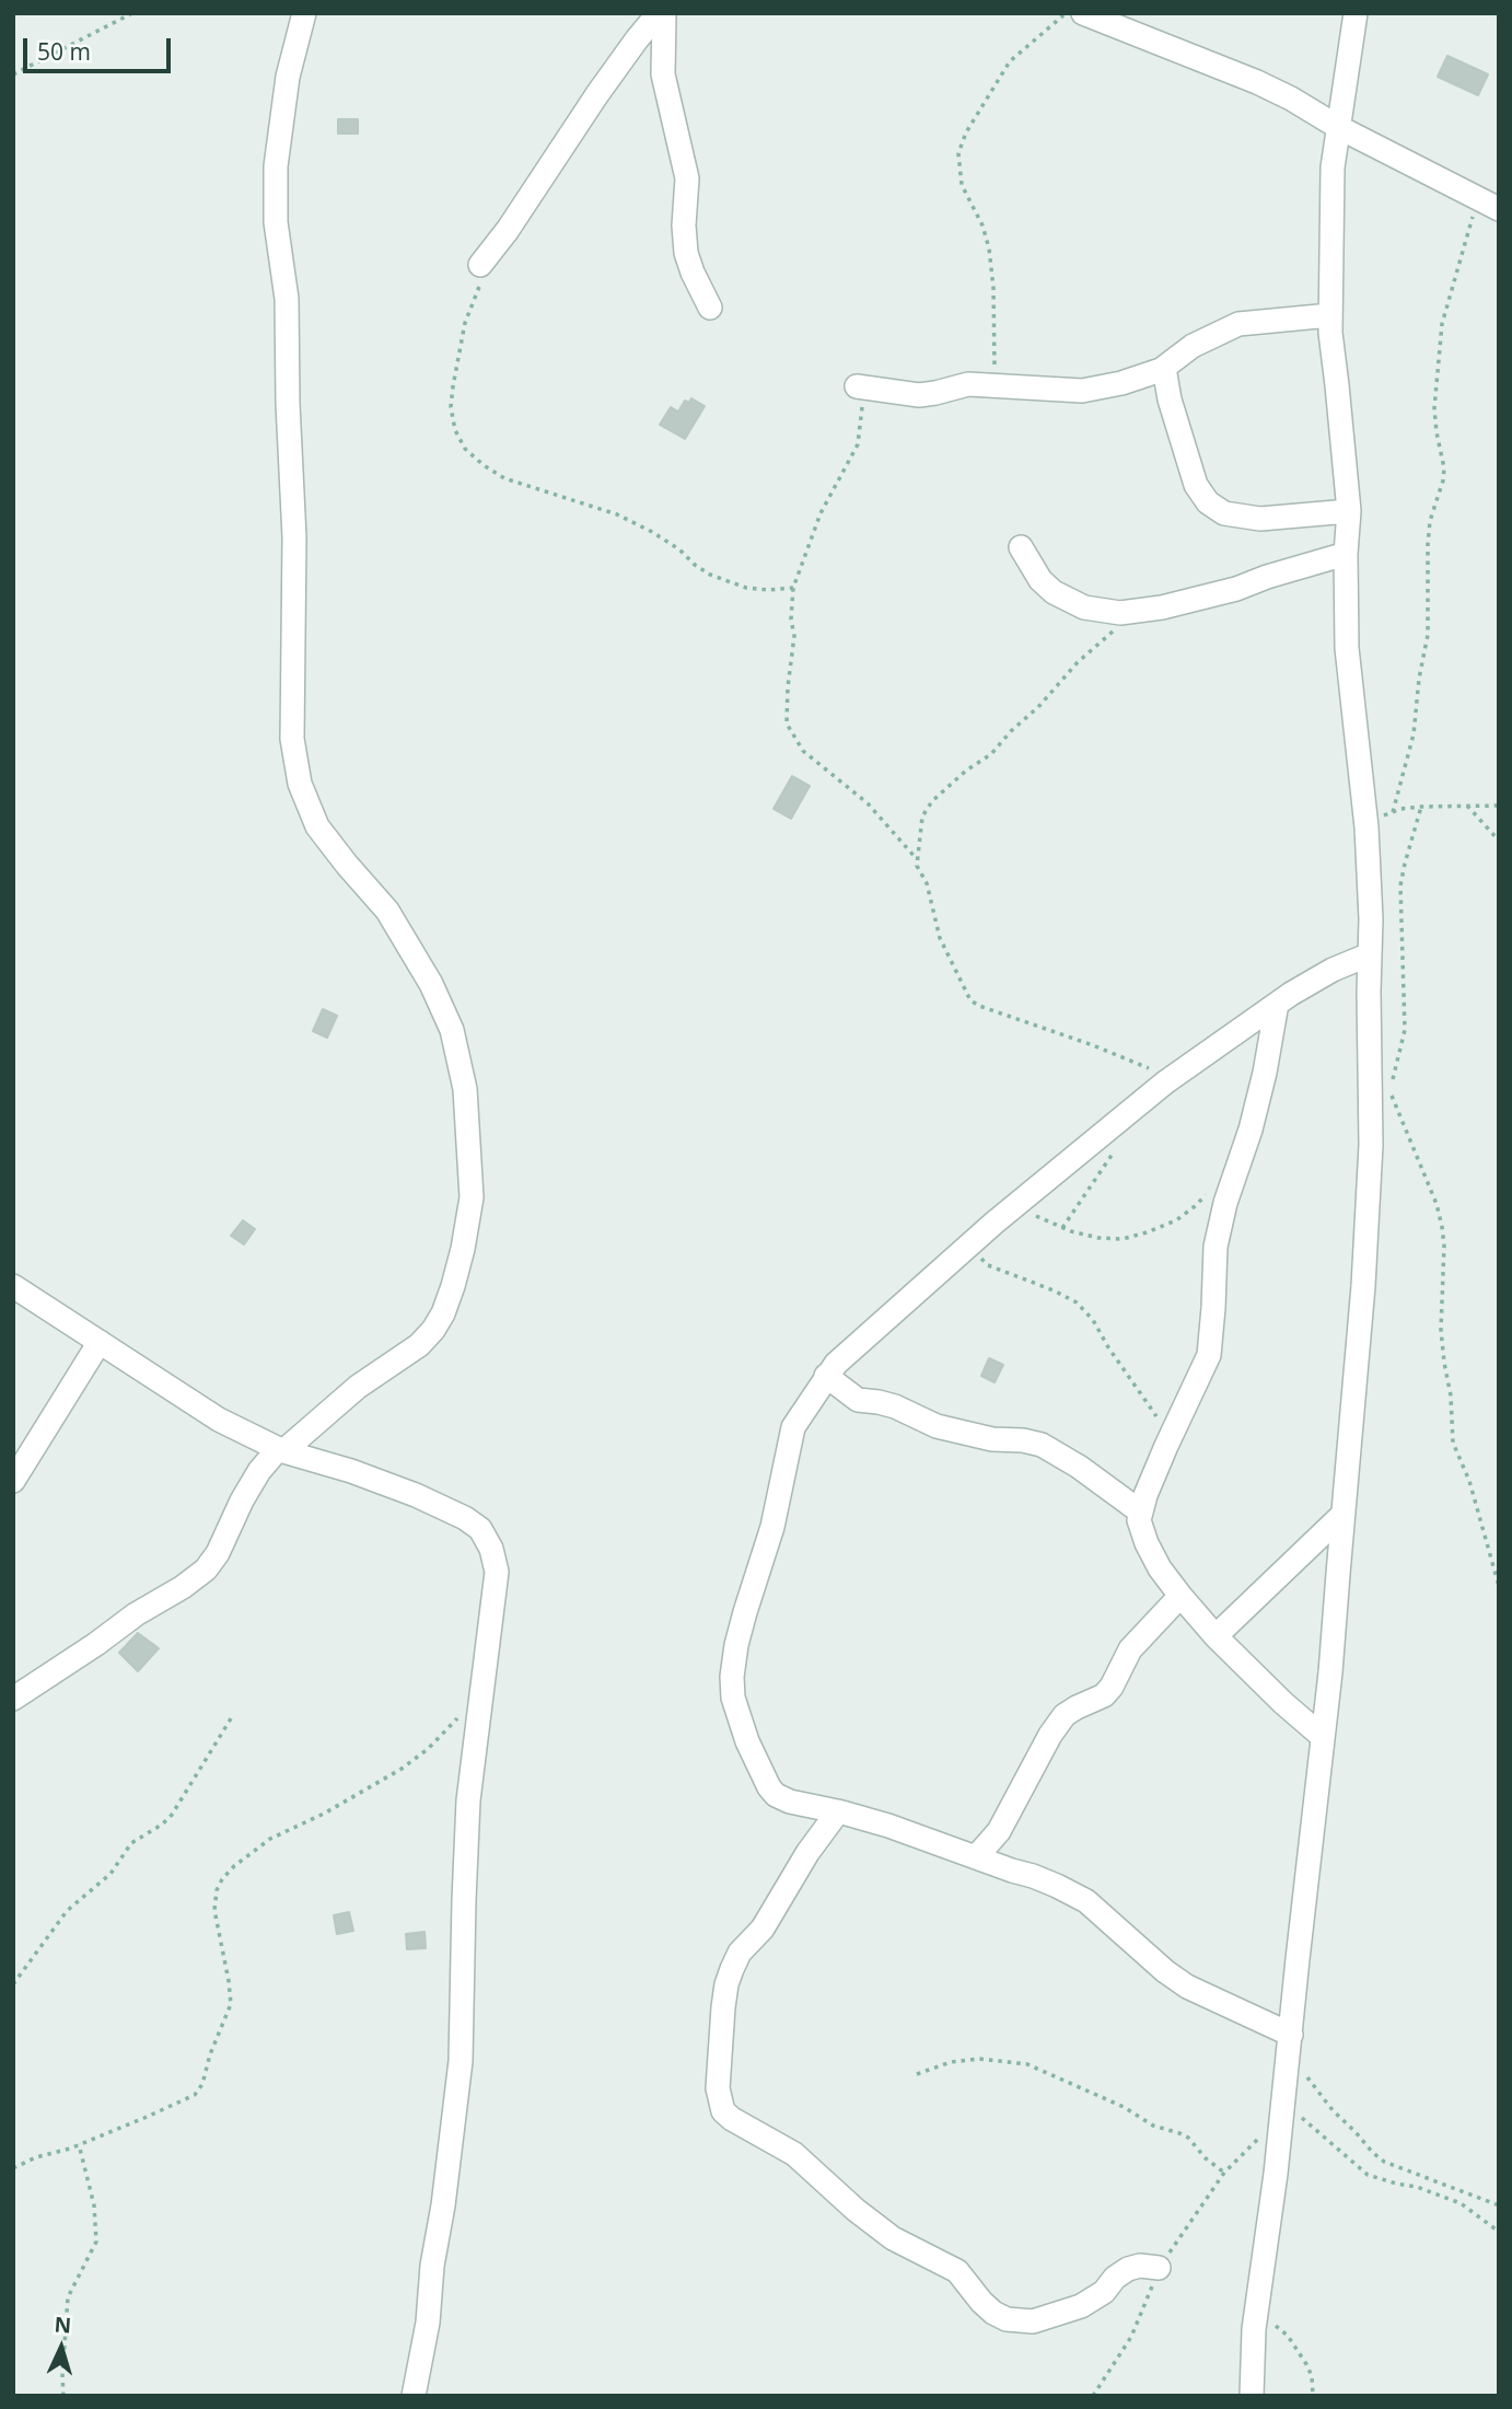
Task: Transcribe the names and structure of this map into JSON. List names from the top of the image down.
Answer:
{
  "scale_bar": "50 m",
  "north": "top"
}
